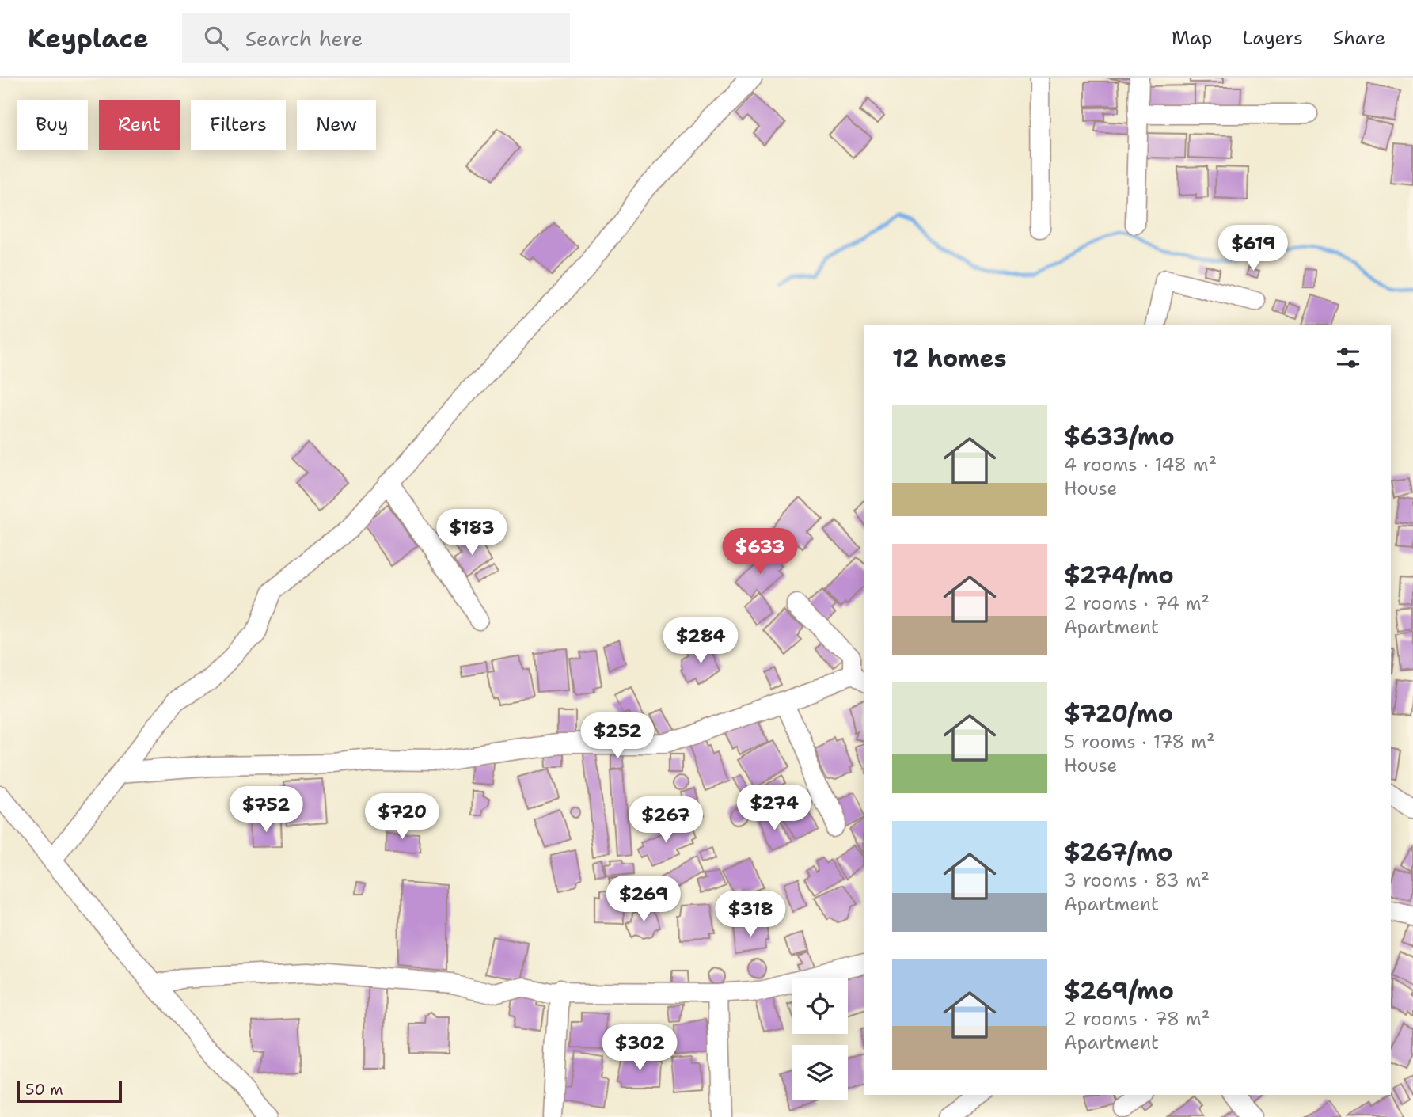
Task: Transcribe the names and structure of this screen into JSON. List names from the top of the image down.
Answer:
{
  "scale_bar": "50 m",
  "page": {
    "header": "Keyplace",
    "search": "Search here",
    "nav": ["Map", "Layers", "Share"],
    "chip": [
      "Buy",
      "Rent",
      "Filters",
      "New"
    ],
    "price": [
      "$619",
      "$183",
      "$633",
      "$284",
      "$252",
      "$274",
      "$752",
      "$720",
      "$267",
      "$269",
      "$318",
      "$302"
    ],
    "heading": "12 homes",
    "list": [
      {
        "name": "$633/mo",
        "note": "4 rooms · 148 m² · House"
      },
      {
        "name": "$274/mo",
        "note": "2 rooms · 74 m² · Apartment"
      },
      {
        "name": "$720/mo",
        "note": "5 rooms · 178 m² · House"
      },
      {
        "name": "$267/mo",
        "note": "3 rooms · 83 m² · Apartment"
      },
      {
        "name": "$269/mo",
        "note": "2 rooms · 78 m² · Apartment"
      }
    ],
    "scale": "50 m"
  }
}
